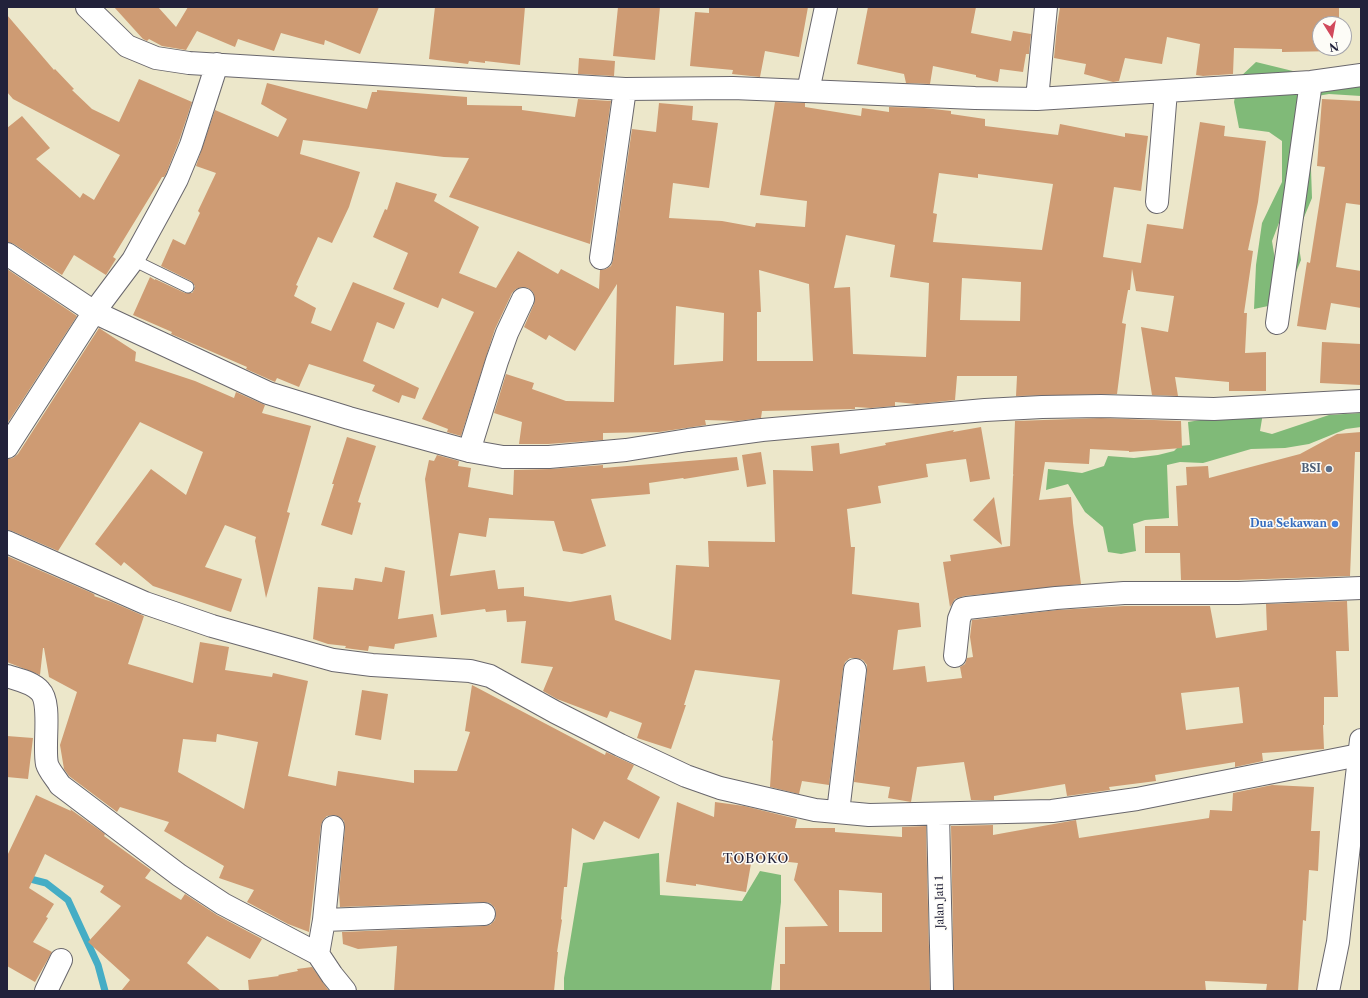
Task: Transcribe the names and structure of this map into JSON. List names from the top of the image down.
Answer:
{
  "streets": {
    "street": ["Jalan Jati 1"]
  },
  "districts": ["TOBOKO"],
  "places": ["BSI", "Dua Sekawan"],
  "north": "bottom"
}
